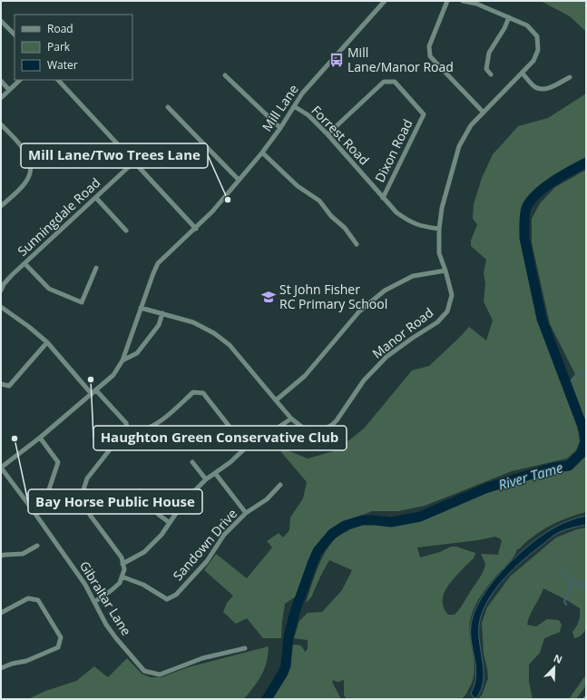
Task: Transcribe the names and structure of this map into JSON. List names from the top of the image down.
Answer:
{
  "streets": {
    "street": [
      "Mill Lane",
      "Forrest Road",
      "Dixon Road",
      "Sunningdale Road",
      "Manor Road",
      "Sandown Drive",
      "Gibraltar Lane"
    ]
  },
  "crossings": [
    ["Mill Lane", "Forrest Road"],
    ["Mill Lane", "Manor Road"],
    ["Mill Lane", "Gibraltar Lane"],
    ["Forrest Road", "Dixon Road"],
    ["Forrest Road", "Manor Road"]
  ],
  "water": ["River Tame"],
  "places": {
    "bus stop": ["Mill Lane/Manor Road"],
    "other": ["Mill Lane/Two Trees Lane", "Haughton Green Conservative Club", "Bay Horse Public House"],
    "school or university": ["St John Fisher RC Primary School"]
  },
  "legend": ["Road", "Park", "Water"],
  "north": "top right"
}
